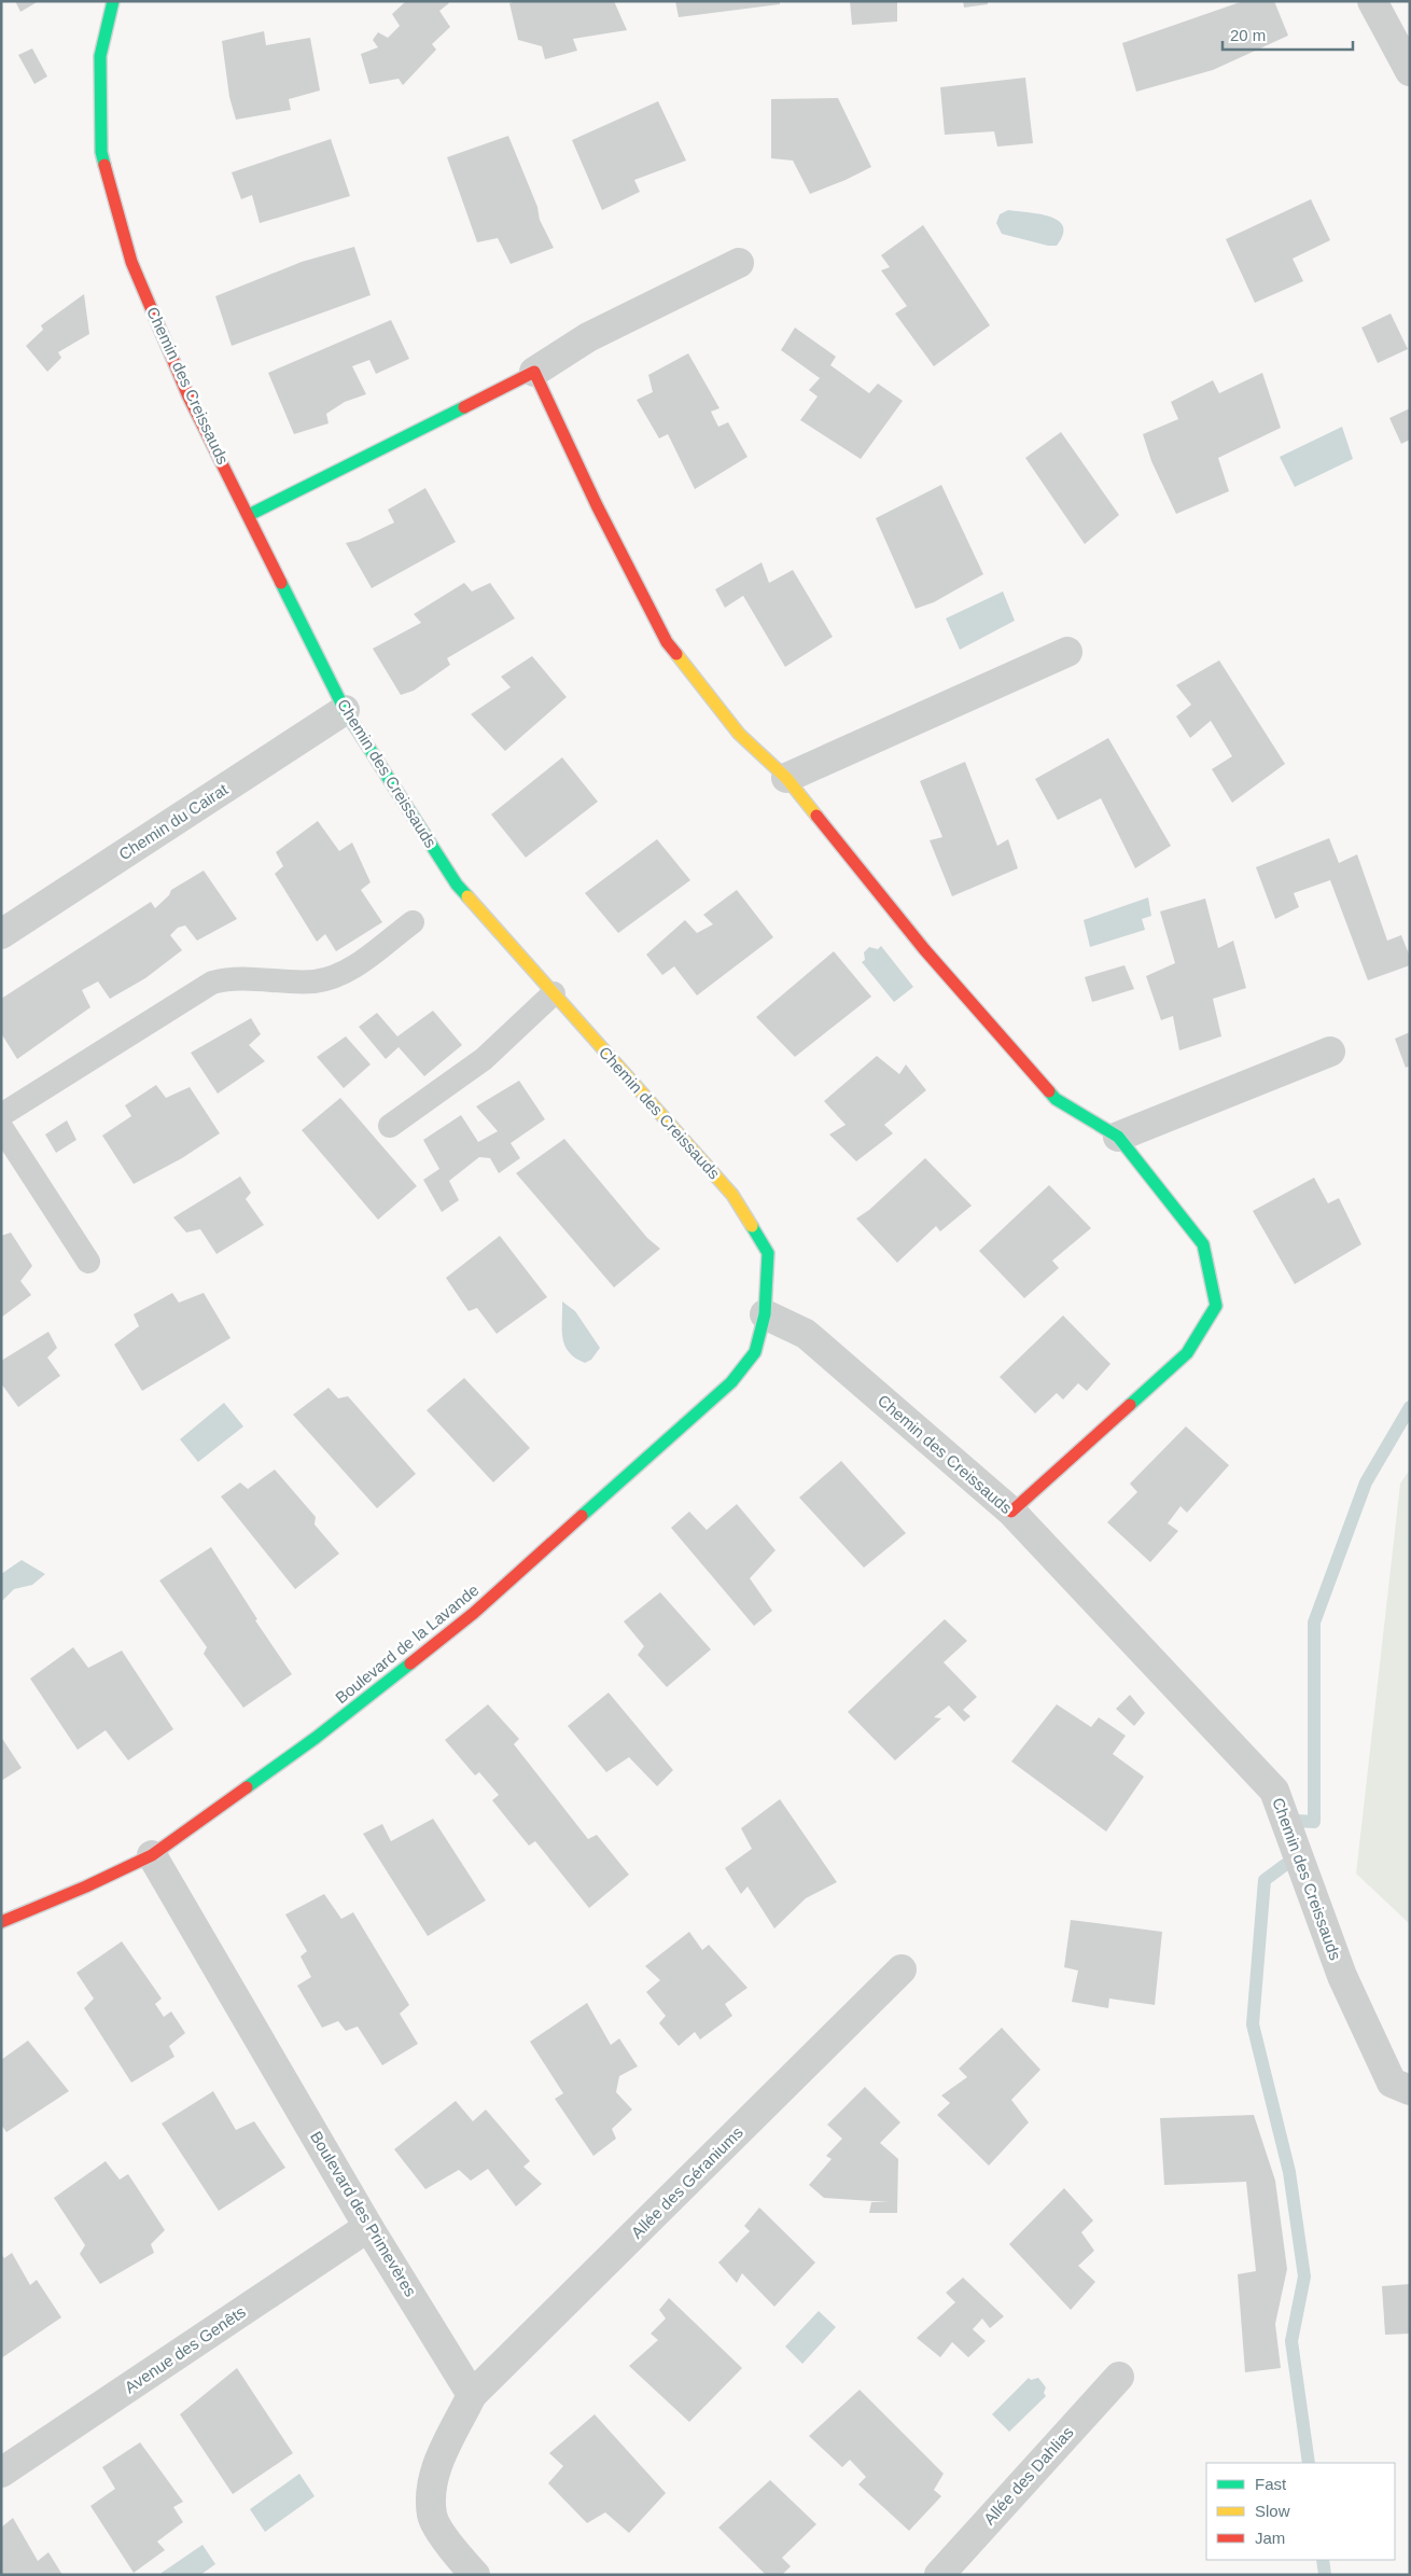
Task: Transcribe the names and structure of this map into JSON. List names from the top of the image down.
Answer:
{
  "streets": {
    "street": [
      "Chemin des Creissauds",
      "Chemin du Cairat",
      "Boulevard de la Lavande",
      "Allée des Géraniums",
      "Boulevard des Primevères",
      "Avenue des Genêts",
      "Allée des Dahlias"
    ]
  },
  "crossings": [
    ["Chemin des Creissauds", "Chemin du Cairat"],
    ["Chemin des Creissauds", "Boulevard de la Lavande"],
    ["Boulevard de la Lavande", "Boulevard des Primevères"],
    ["Allée des Géraniums", "Boulevard des Primevères"],
    ["Boulevard des Primevères", "Avenue des Genêts"]
  ],
  "legend": ["Fast", "Slow", "Jam"],
  "scale_bar": "20 m"
}
